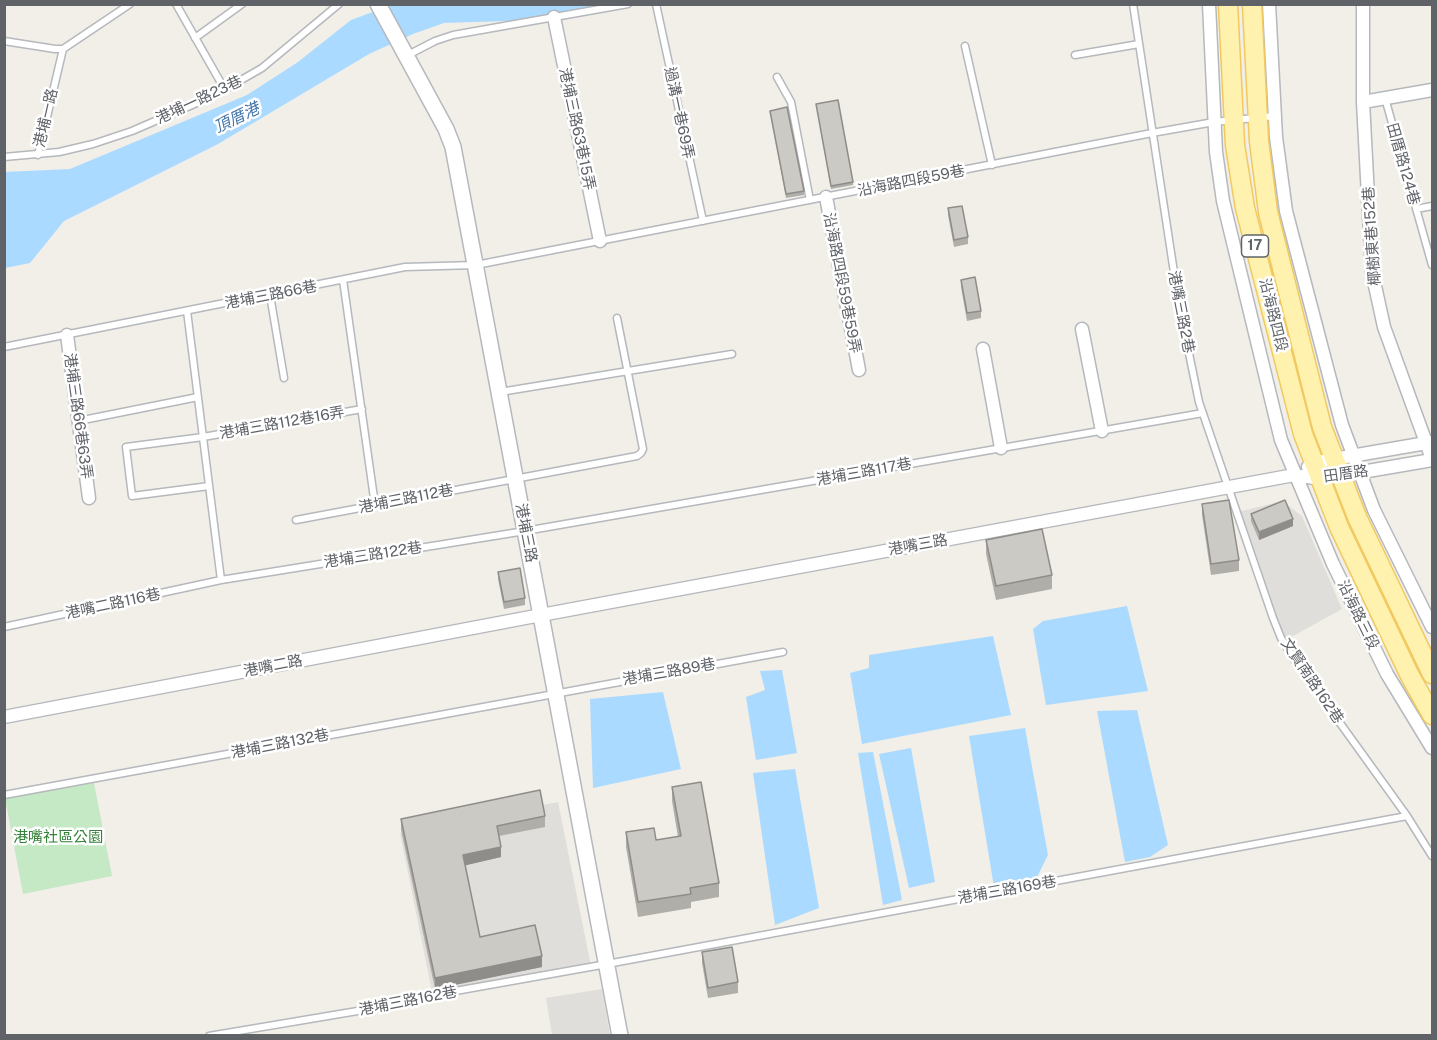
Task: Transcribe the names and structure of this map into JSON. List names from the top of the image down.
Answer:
{
  "streets": {
    "main road": ["17", "沿海路四段", "沿海路三段"],
    "street": [
      "港埔三路63巷15弄",
      "椰樹東巷152巷",
      "沿海路四段59巷59弄",
      "港埔三路66巷63弄",
      "田厝路",
      "港埔三路",
      "港嘴三路",
      "港嘴二路"
    ],
    "lane": [
      "港埔一路23巷",
      "過溝一巷69弄",
      "港埔一路",
      "田厝路124巷",
      "沿海路四段59巷",
      "港埔三路66巷",
      "港嘴三路2巷",
      "港埔三路112巷16弄",
      "港埔三路117巷",
      "港埔三路112巷",
      "港埔三路122巷",
      "港嘴二路116巷",
      "港埔三路89巷",
      "文賢南路162巷",
      "港埔三路132巷",
      "港埔三路169巷",
      "港埔三路162巷"
    ]
  },
  "crossings": [
    ["港埔一路23巷", "港埔一路"],
    ["過溝一巷69弄", "沿海路四段59巷"],
    ["港埔三路63巷15弄", "沿海路四段59巷"],
    ["沿海路四段59巷", "沿海路四段59巷59弄"],
    ["沿海路四段59巷", "港埔三路66巷"],
    ["沿海路四段59巷", "港嘴三路2巷"],
    ["沿海路四段59巷", "沿海路四段"],
    ["沿海路四段59巷", "港埔三路"],
    ["椰樹東巷152巷", "田厝路"],
    ["17", "沿海路四段"],
    ["17", "田厝路"],
    ["港埔三路66巷", "港埔三路66巷63弄"],
    ["港埔三路66巷", "港埔三路112巷16弄"],
    ["港埔三路66巷", "港埔三路"],
    ["港嘴三路2巷", "港埔三路117巷"],
    ["港嘴三路2巷", "港嘴三路"],
    ["港嘴三路2巷", "文賢南路162巷"],
    ["沿海路四段", "田厝路"],
    ["沿海路四段", "港嘴三路"],
    ["沿海路四段", "沿海路三段"],
    ["港埔三路112巷16弄", "港埔三路112巷"],
    ["港埔三路117巷", "港埔三路"],
    ["港埔三路117巷", "港埔三路122巷"],
    ["田厝路", "港嘴三路"],
    ["田厝路", "沿海路三段"],
    ["港埔三路112巷", "港埔三路"],
    ["港埔三路", "港嘴三路"],
    ["港埔三路", "港埔三路122巷"],
    ["港埔三路", "港嘴二路"],
    ["港埔三路", "港埔三路89巷"],
    ["港埔三路", "港埔三路132巷"],
    ["港埔三路", "港埔三路169巷"],
    ["港埔三路", "港埔三路162巷"],
    ["港嘴三路", "沿海路三段"],
    ["港嘴三路", "港嘴二路"],
    ["港嘴三路", "文賢南路162巷"],
    ["港埔三路122巷", "港嘴二路116巷"],
    ["港埔三路89巷", "港埔三路132巷"],
    ["文賢南路162巷", "港埔三路169巷"],
    ["港埔三路169巷", "港埔三路162巷"]
  ],
  "water": ["頂厝港"],
  "parks": ["港嘴社區公園"]
}
